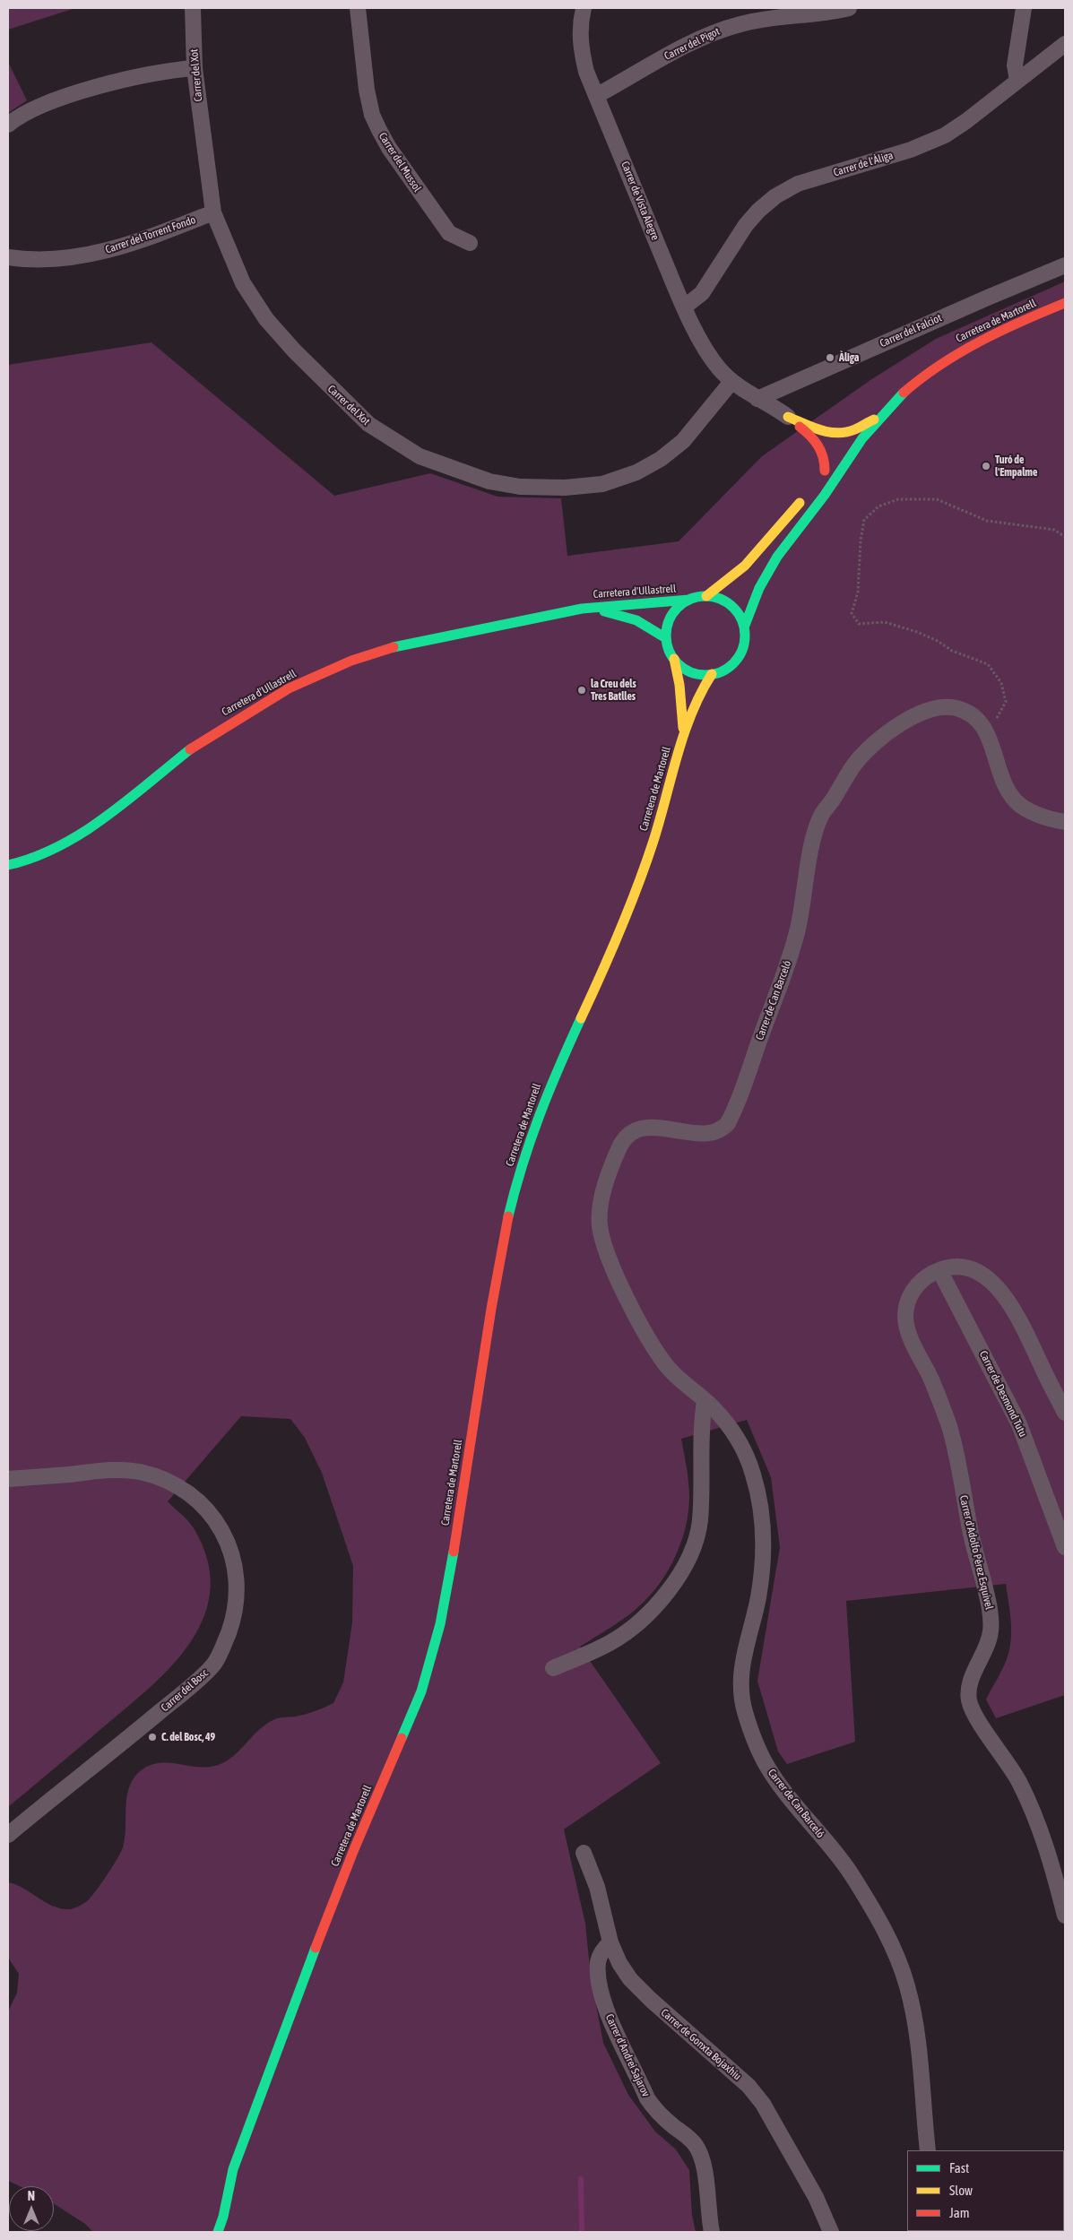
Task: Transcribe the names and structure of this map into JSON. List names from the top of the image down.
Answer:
{
  "streets": {
    "main road": ["Carretera de Martorell", "Carretera d'Ullastrell"],
    "street": [
      "Carrer del Pigot",
      "Carrer del Xot",
      "Carrer del Mussol",
      "Carrer de l'Àliga",
      "Carrer de Vista Alegre",
      "Carrer del Torrent Fondo",
      "Carrer del Falciot",
      "Carrer de Can Barceló",
      "Carrer de Desmond Tutu",
      "Carrer d'Adolfo Pérez Esquivel",
      "Carrer del Bosc",
      "Carrer de Gonxta Bojaxhiu",
      "Carrer d'Andrei Sajarov"
    ]
  },
  "crossings": [
    ["Carrer del Pigot", "Carrer de Vista Alegre"],
    ["Carrer del Xot", "Carrer de Vista Alegre"],
    ["Carrer del Xot", "Carrer del Torrent Fondo"],
    ["Carrer de l'Àliga", "Carrer de Vista Alegre"],
    ["Carrer de Vista Alegre", "Carretera de Martorell"],
    ["Carrer de Vista Alegre", "Carrer del Falciot"],
    ["Carretera de Martorell", "Carretera d'Ullastrell"],
    ["Carrer de Desmond Tutu", "Carrer d'Adolfo Pérez Esquivel"],
    ["Carrer de Gonxta Bojaxhiu", "Carrer d'Andrei Sajarov"]
  ],
  "places": [
    "Àliga",
    "Turó de l'Empalme",
    "la Creu dels Tres Batlles",
    "C. del Bosc, 49"
  ],
  "legend": ["Fast", "Slow", "Jam"],
  "north": "top"
}
